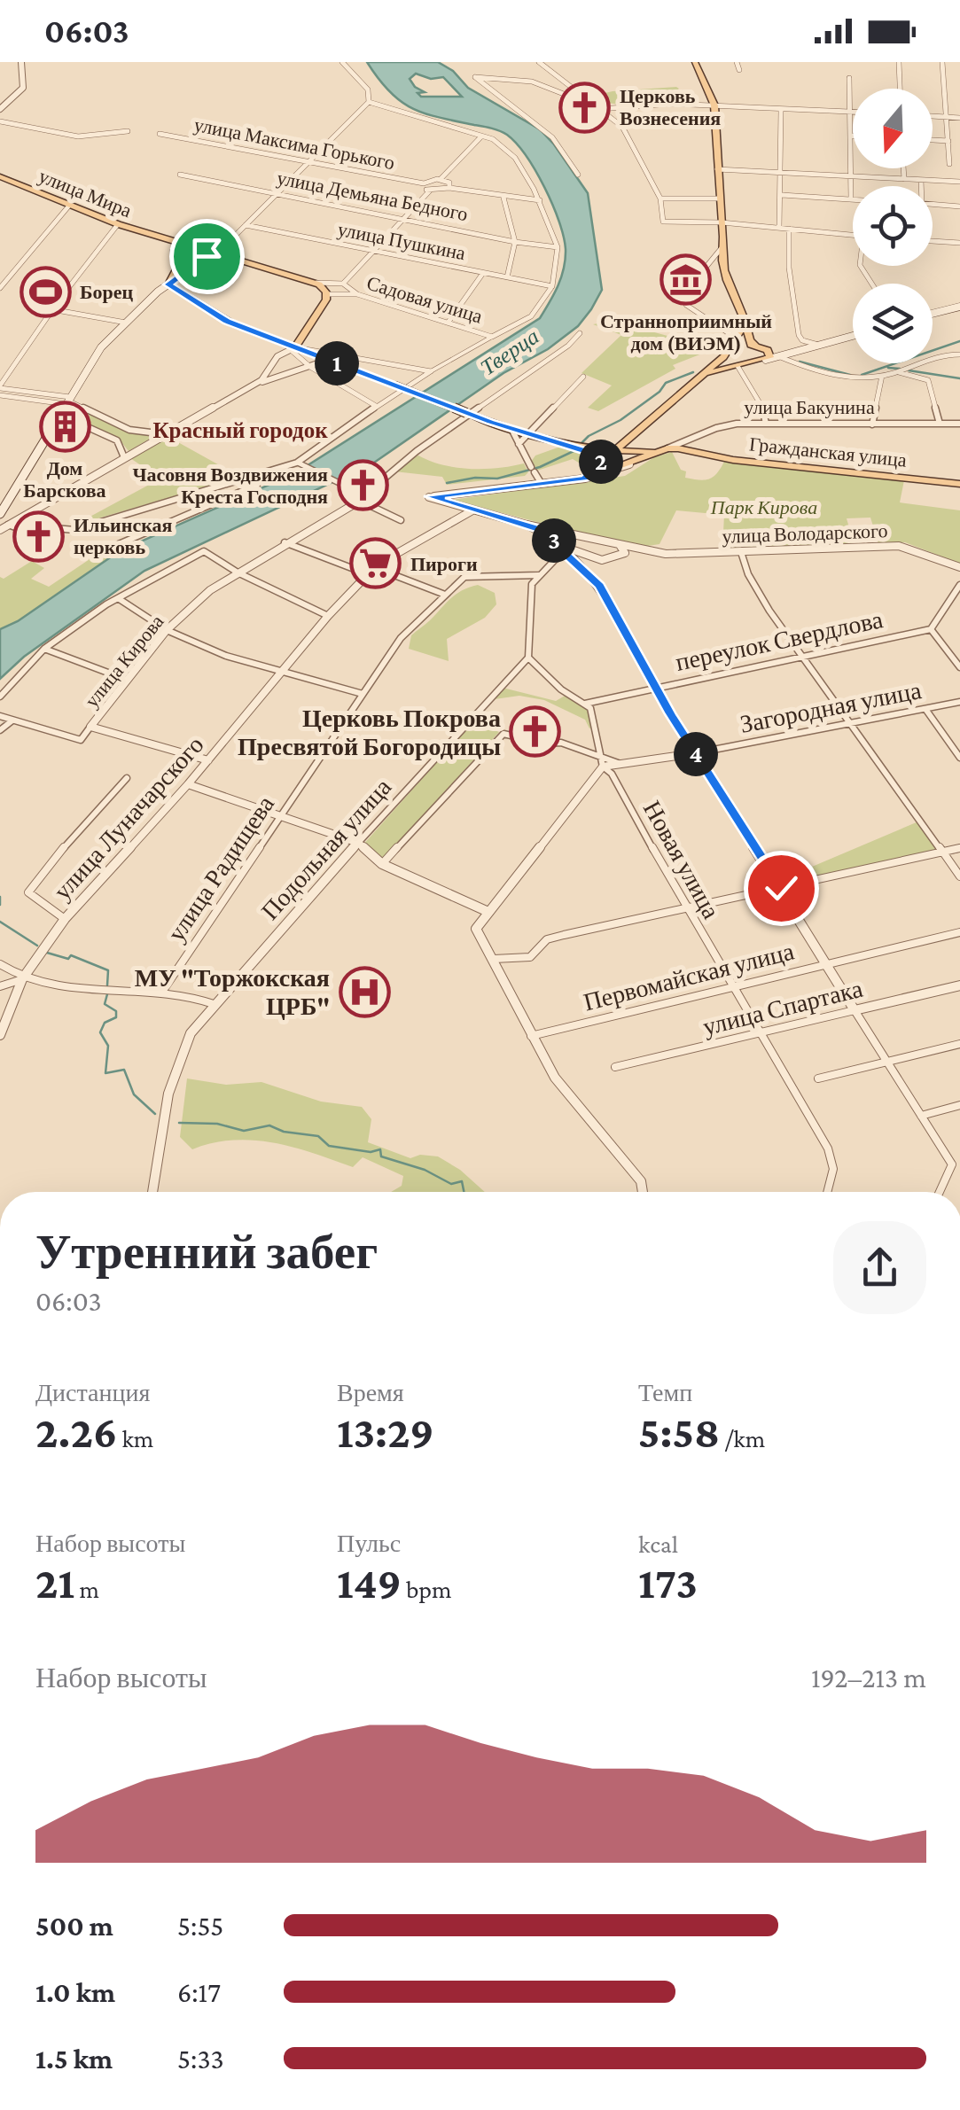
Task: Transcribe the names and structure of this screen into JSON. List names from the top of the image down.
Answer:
{
  "streets": {
    "main road": ["улица Мира", "Гражданская улица"],
    "street": [
      "улица Максима Горького",
      "улица Демьяна Бедного",
      "улица Пушкина",
      "Садовая улица",
      "улица Бакунина",
      "улица Володарского",
      "переулок Свердлова",
      "улица Кирова",
      "Загородная улица",
      "улица Луначарского",
      "Подольная улица",
      "Новая улица",
      "улица Радищева",
      "Первомайская улица",
      "улица Спартака"
    ]
  },
  "crossings": [
    ["улица Бакунина", "Гражданская улица"],
    ["переулок Свердлова", "Новая улица"],
    ["Загородная улица", "Новая улица"],
    ["Новая улица", "Первомайская улица"],
    ["Новая улица", "улица Спартака"]
  ],
  "districts": ["Красный городок"],
  "water": ["Тверца"],
  "parks": ["Парк Кирова"],
  "places": {
    "church": [
      "Церковь Вознесения",
      "Часовня Воздвижения Креста Господня",
      "Ильинская церковь",
      "Церковь Покрова Пресвятой Богородицы"
    ],
    "museum": ["Странноприимный дом (ВИЭМ)"],
    "sports": ["Борец"],
    "building": ["Дом Барскова"],
    "supermarket": ["Пироги"],
    "hospital": ["МУ \"Торжокская ЦРБ\""]
  },
  "north": "bottom",
  "page": {
    "status": "06:03",
    "pins": [
      "1",
      "2",
      "3",
      "4"
    ],
    "heading": ["Утренний забег", "06:03"],
    "stats": [
      ["Дистанция", "2.26 km"],
      ["Время", "13:29"],
      ["Темп", "5:58 /km"],
      ["Набор высоты", "21 m"],
      ["Пульс", "149 bpm"],
      ["kcal", "173"]
    ],
    "chart": ["Набор высоты", "192–213 m"],
    "list": [
      {
        "name": "500 m",
        "note": "5:55"
      },
      {
        "name": "1.0 km",
        "note": "6:17"
      },
      {
        "name": "1.5 km",
        "note": "5:33"
      }
    ]
  }
}
